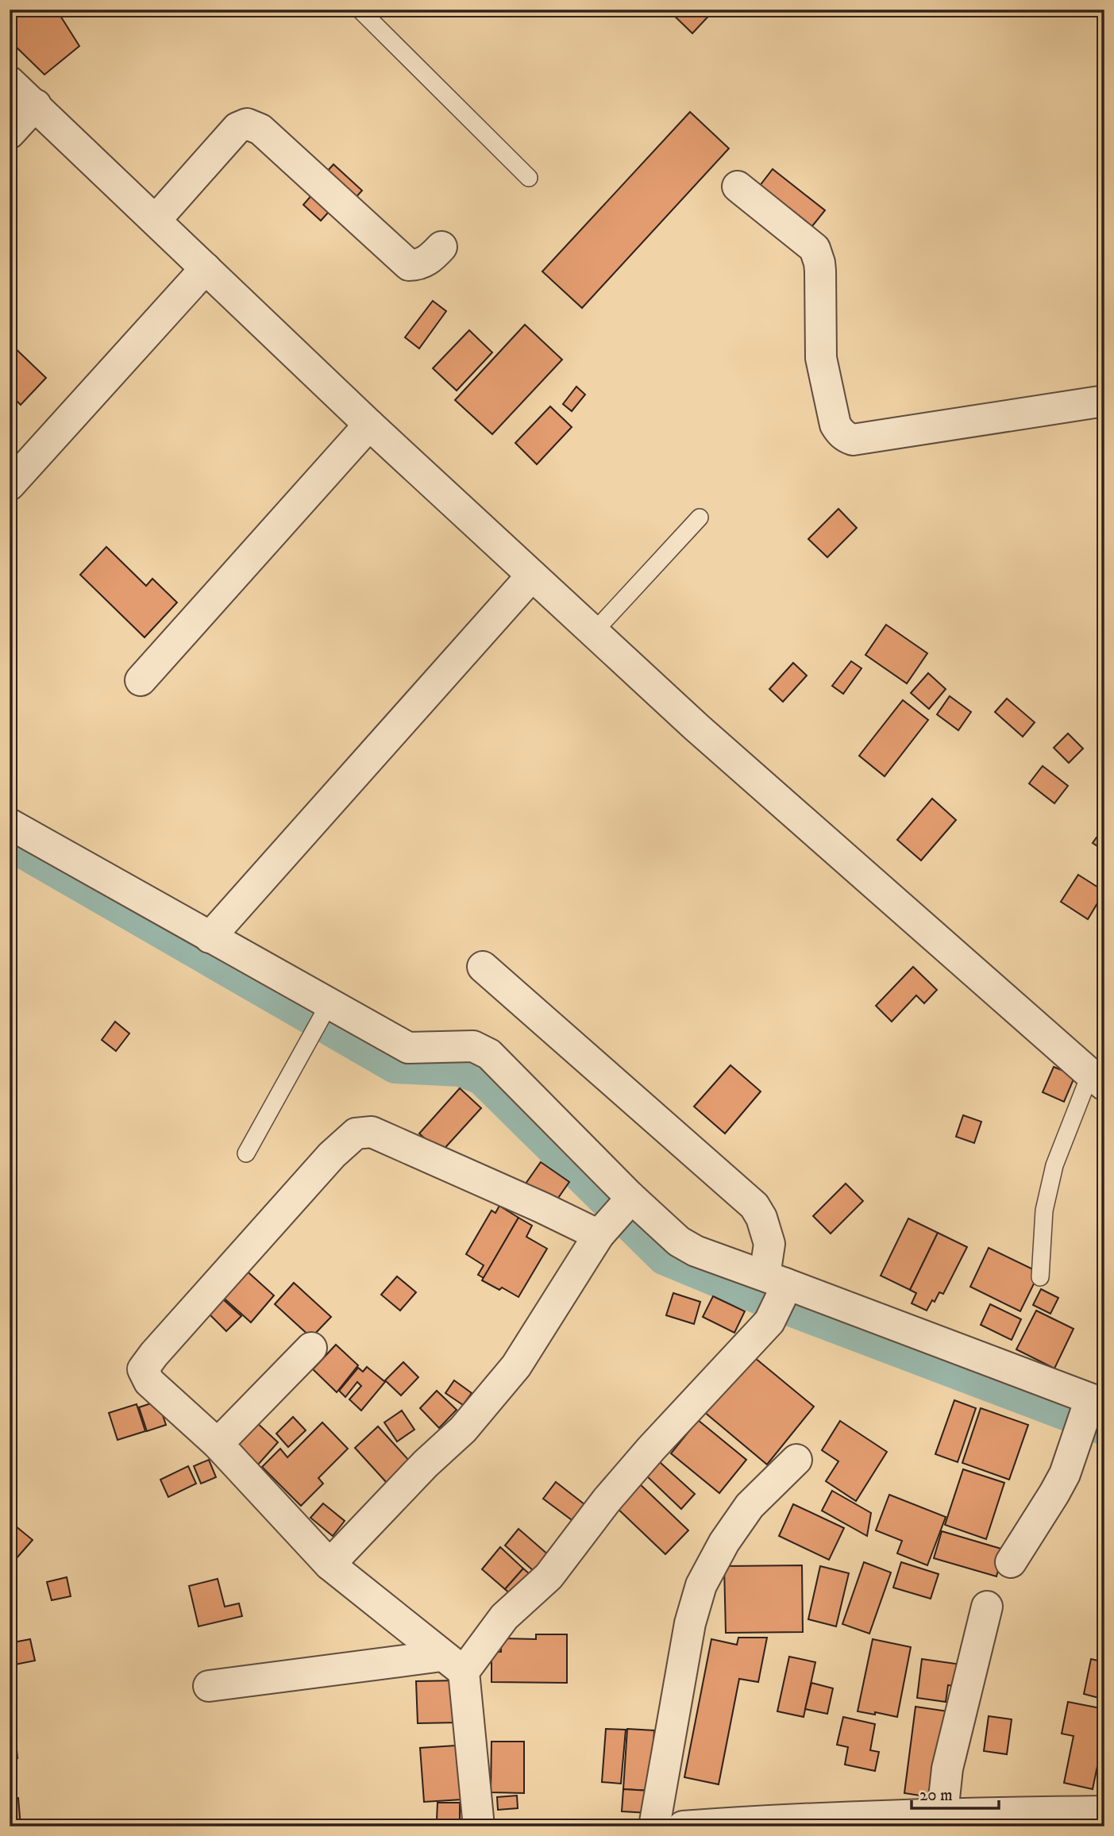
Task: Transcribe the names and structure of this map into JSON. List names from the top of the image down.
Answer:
{
  "scale_bar": "20 m"
}
